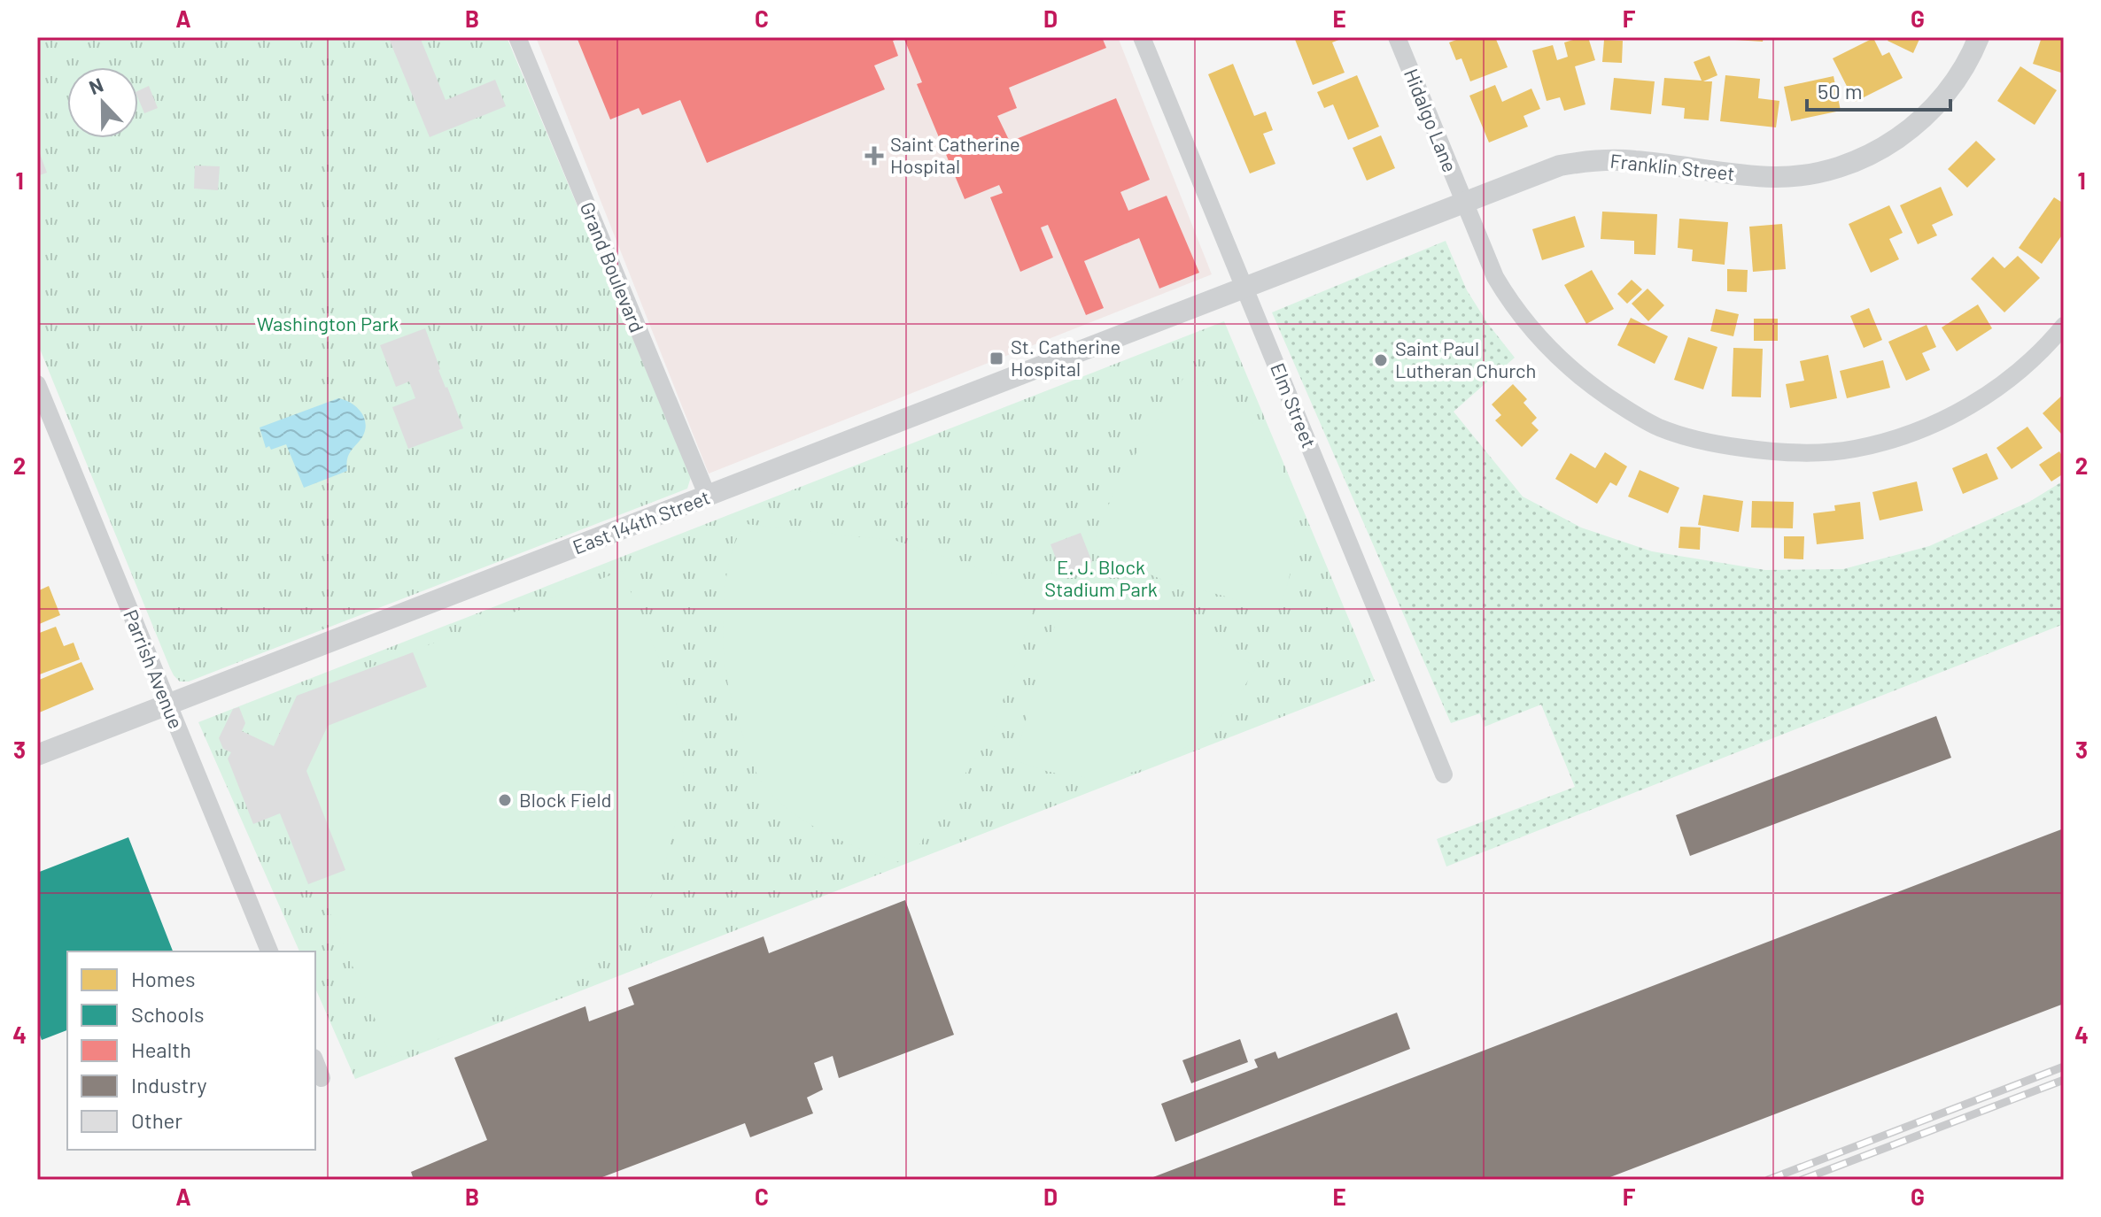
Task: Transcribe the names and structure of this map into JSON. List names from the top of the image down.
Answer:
{
  "streets": {
    "street": [
      "Hidalgo Lane",
      "Franklin Street",
      "Grand Boulevard",
      "Elm Street",
      "East 144th Street",
      "Parrish Avenue"
    ]
  },
  "crossings": [
    ["Hidalgo Lane", "Franklin Street"],
    ["Franklin Street", "Elm Street"],
    ["Franklin Street", "East 144th Street"],
    ["Grand Boulevard", "East 144th Street"],
    ["Elm Street", "East 144th Street"],
    ["East 144th Street", "Parrish Avenue"]
  ],
  "parks": ["Washington Park", "E. J. Block Stadium Park"],
  "places": {
    "health": ["Saint Catherine Hospital"],
    "transit": ["St. Catherine Hospital"],
    "other": ["Saint Paul Lutheran Church", "Block Field"]
  },
  "legend": [
    "Homes",
    "Schools",
    "Health",
    "Industry",
    "Other"
  ],
  "scale_bar": "50 m",
  "north": "top",
  "grid": {
    "columns": [
      "A",
      "B",
      "C",
      "D",
      "E",
      "F",
      "G"
    ],
    "rows": [
      "1",
      "2",
      "3",
      "4"
    ]
  }
}
